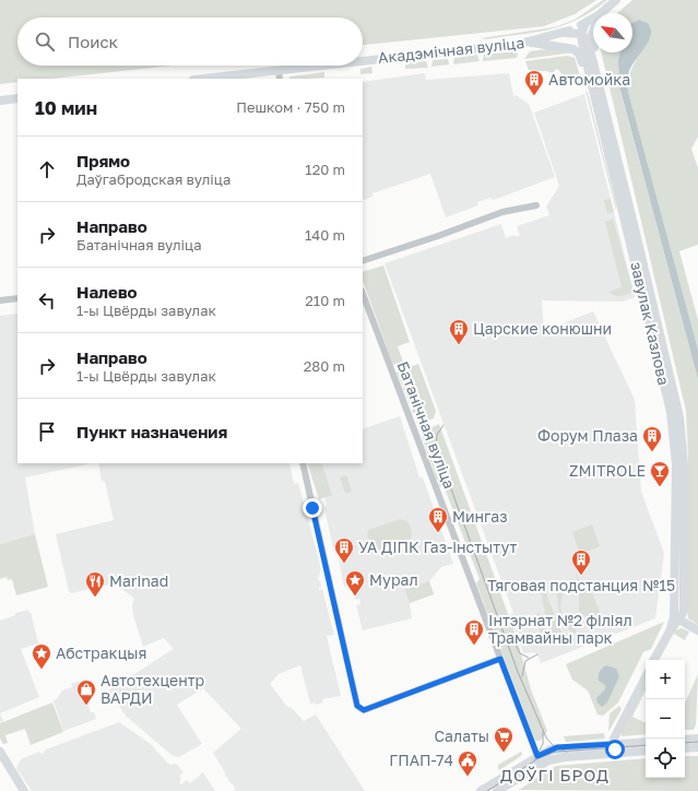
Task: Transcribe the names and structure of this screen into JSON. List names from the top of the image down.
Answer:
{
  "streets": {
    "main road": ["Акадэмічная вуліца", "завулак Казлова"],
    "street": ["Батанічная вуліца"]
  },
  "districts": ["ДОЎГІ БРОД"],
  "places": {
    "building": [
      "Автомойка",
      "Царские конюшни",
      "Форум Плаза",
      "Мингаз",
      "УА ДІПК Газ-інстытут",
      "Тяговая подстанция №15",
      "Інтэрнат №2 філіял Трамвайны парк"
    ],
    "bar": ["ZMITROLЕ"],
    "place": ["Мурал", "Абстракцыя"],
    "restaurant": ["Marinad"],
    "shop": ["Автотехцентр ВАРДИ"],
    "supermarket": ["Салаты"],
    "public building": ["ГПАП-74"]
  },
  "north": "top left",
  "page": {
    "search": "Поиск",
    "heading": ["10 мин", "Пешком · 750 m"],
    "list": [
      ["Прямо", "Даўгабродская вуліца", "120 m"],
      ["Направо", "Батанічная вуліца", "140 m"],
      ["Налево", "1-ы Цвёрды завулак", "210 m"],
      ["Направо", "1-ы Цвёрды завулак", "280 m"],
      "Пункт назначения"
    ],
    "map_buttons": ["+", "−"]
  }
}
